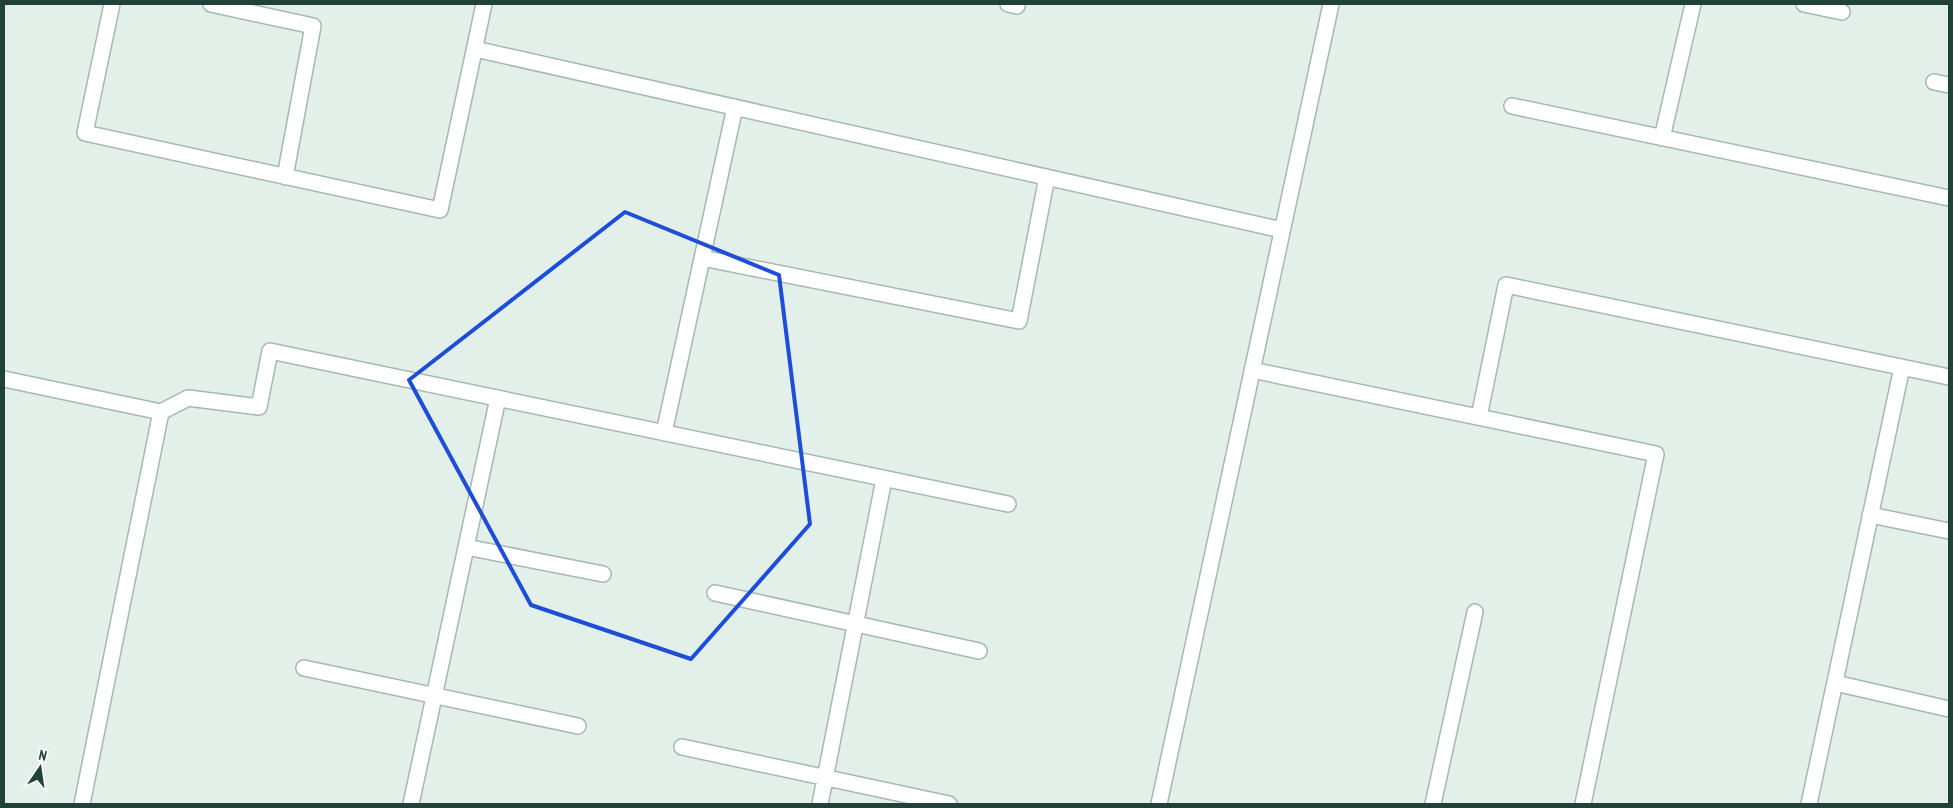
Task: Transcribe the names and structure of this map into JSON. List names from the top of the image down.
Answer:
{
  "north": "top"
}
